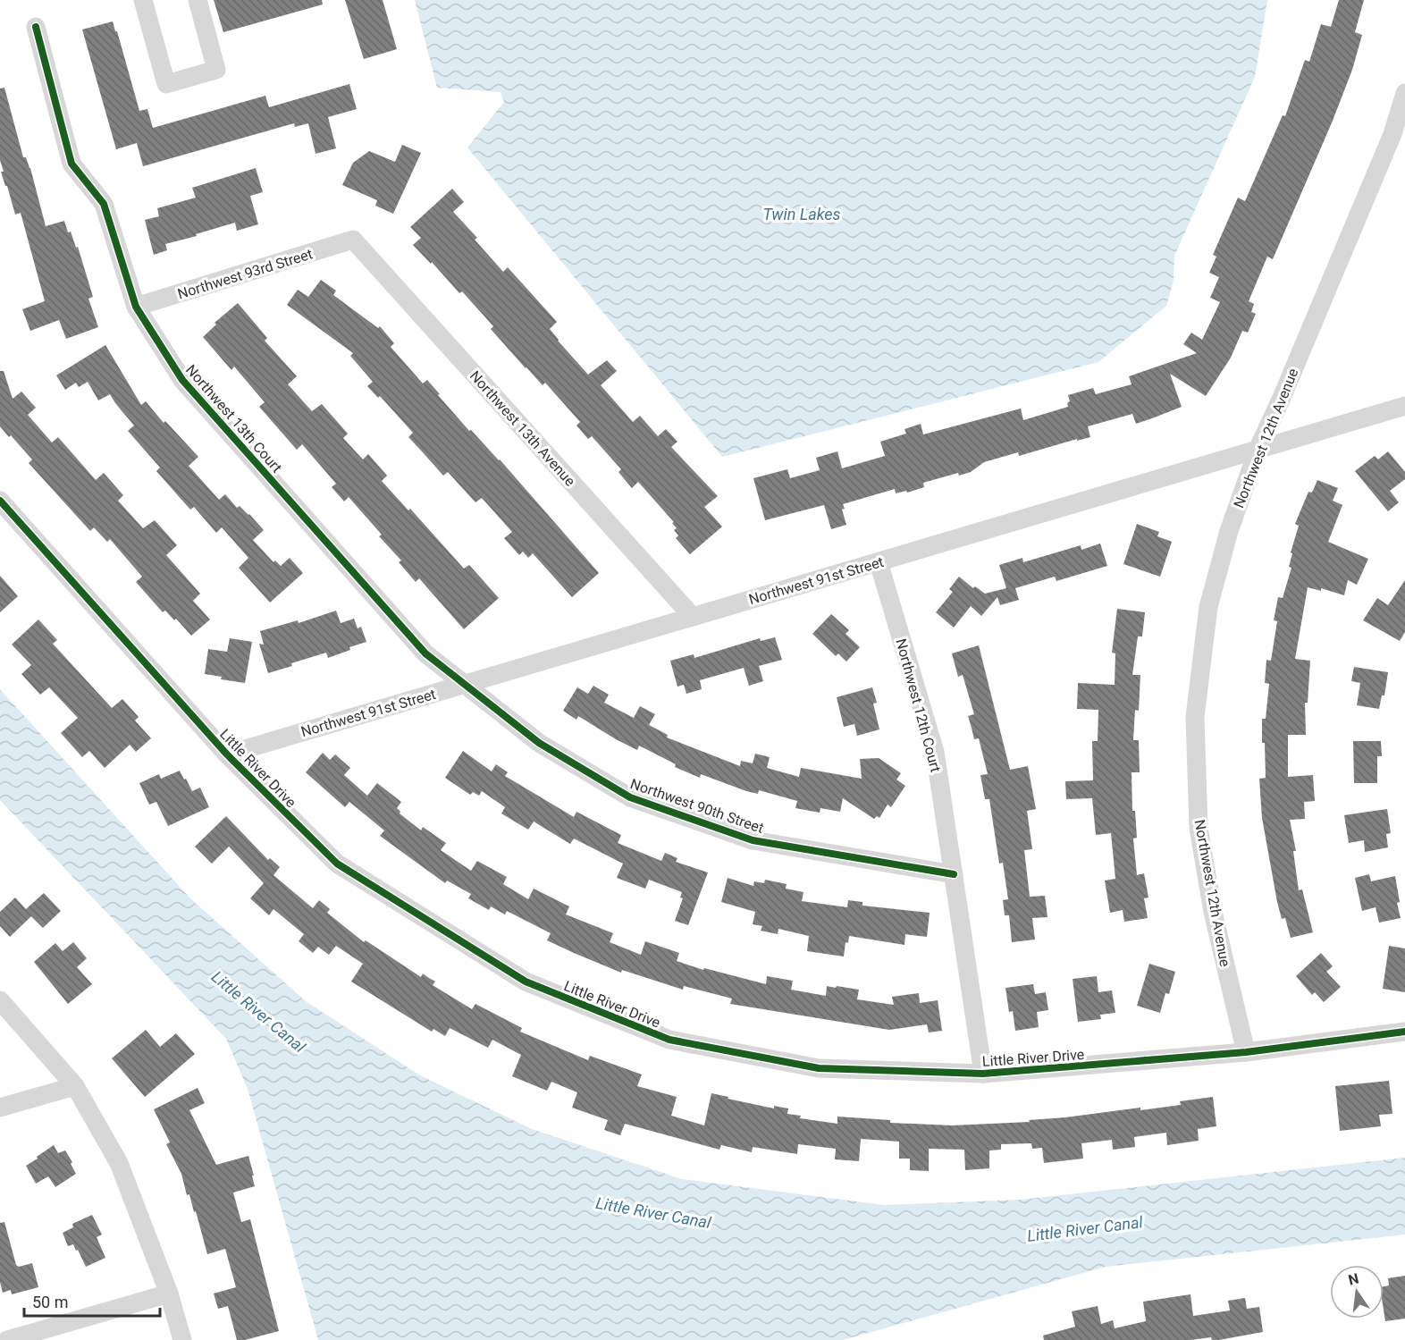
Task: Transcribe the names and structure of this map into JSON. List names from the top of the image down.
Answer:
{
  "streets": {
    "street": [
      "Northwest 93rd Street",
      "Northwest 13th Court",
      "Northwest 13th Avenue",
      "Northwest 12th Avenue",
      "Northwest 91st Street",
      "Northwest 12th Court",
      "Little River Drive",
      "Northwest 90th Street"
    ]
  },
  "crossings": [
    ["Northwest 93rd Street", "Northwest 13th Court"],
    ["Northwest 93rd Street", "Northwest 13th Avenue"],
    ["Northwest 13th Court", "Northwest 91st Street"],
    ["Northwest 13th Court", "Northwest 90th Street"],
    ["Northwest 13th Avenue", "Northwest 91st Street"],
    ["Northwest 12th Avenue", "Northwest 91st Street"],
    ["Northwest 12th Avenue", "Little River Drive"],
    ["Northwest 91st Street", "Northwest 12th Court"],
    ["Northwest 91st Street", "Little River Drive"],
    ["Northwest 91st Street", "Northwest 90th Street"],
    ["Northwest 12th Court", "Little River Drive"],
    ["Northwest 12th Court", "Northwest 90th Street"]
  ],
  "water": ["Twin Lakes", "Little River Canal"],
  "scale_bar": "50 m",
  "north": "top"
}
